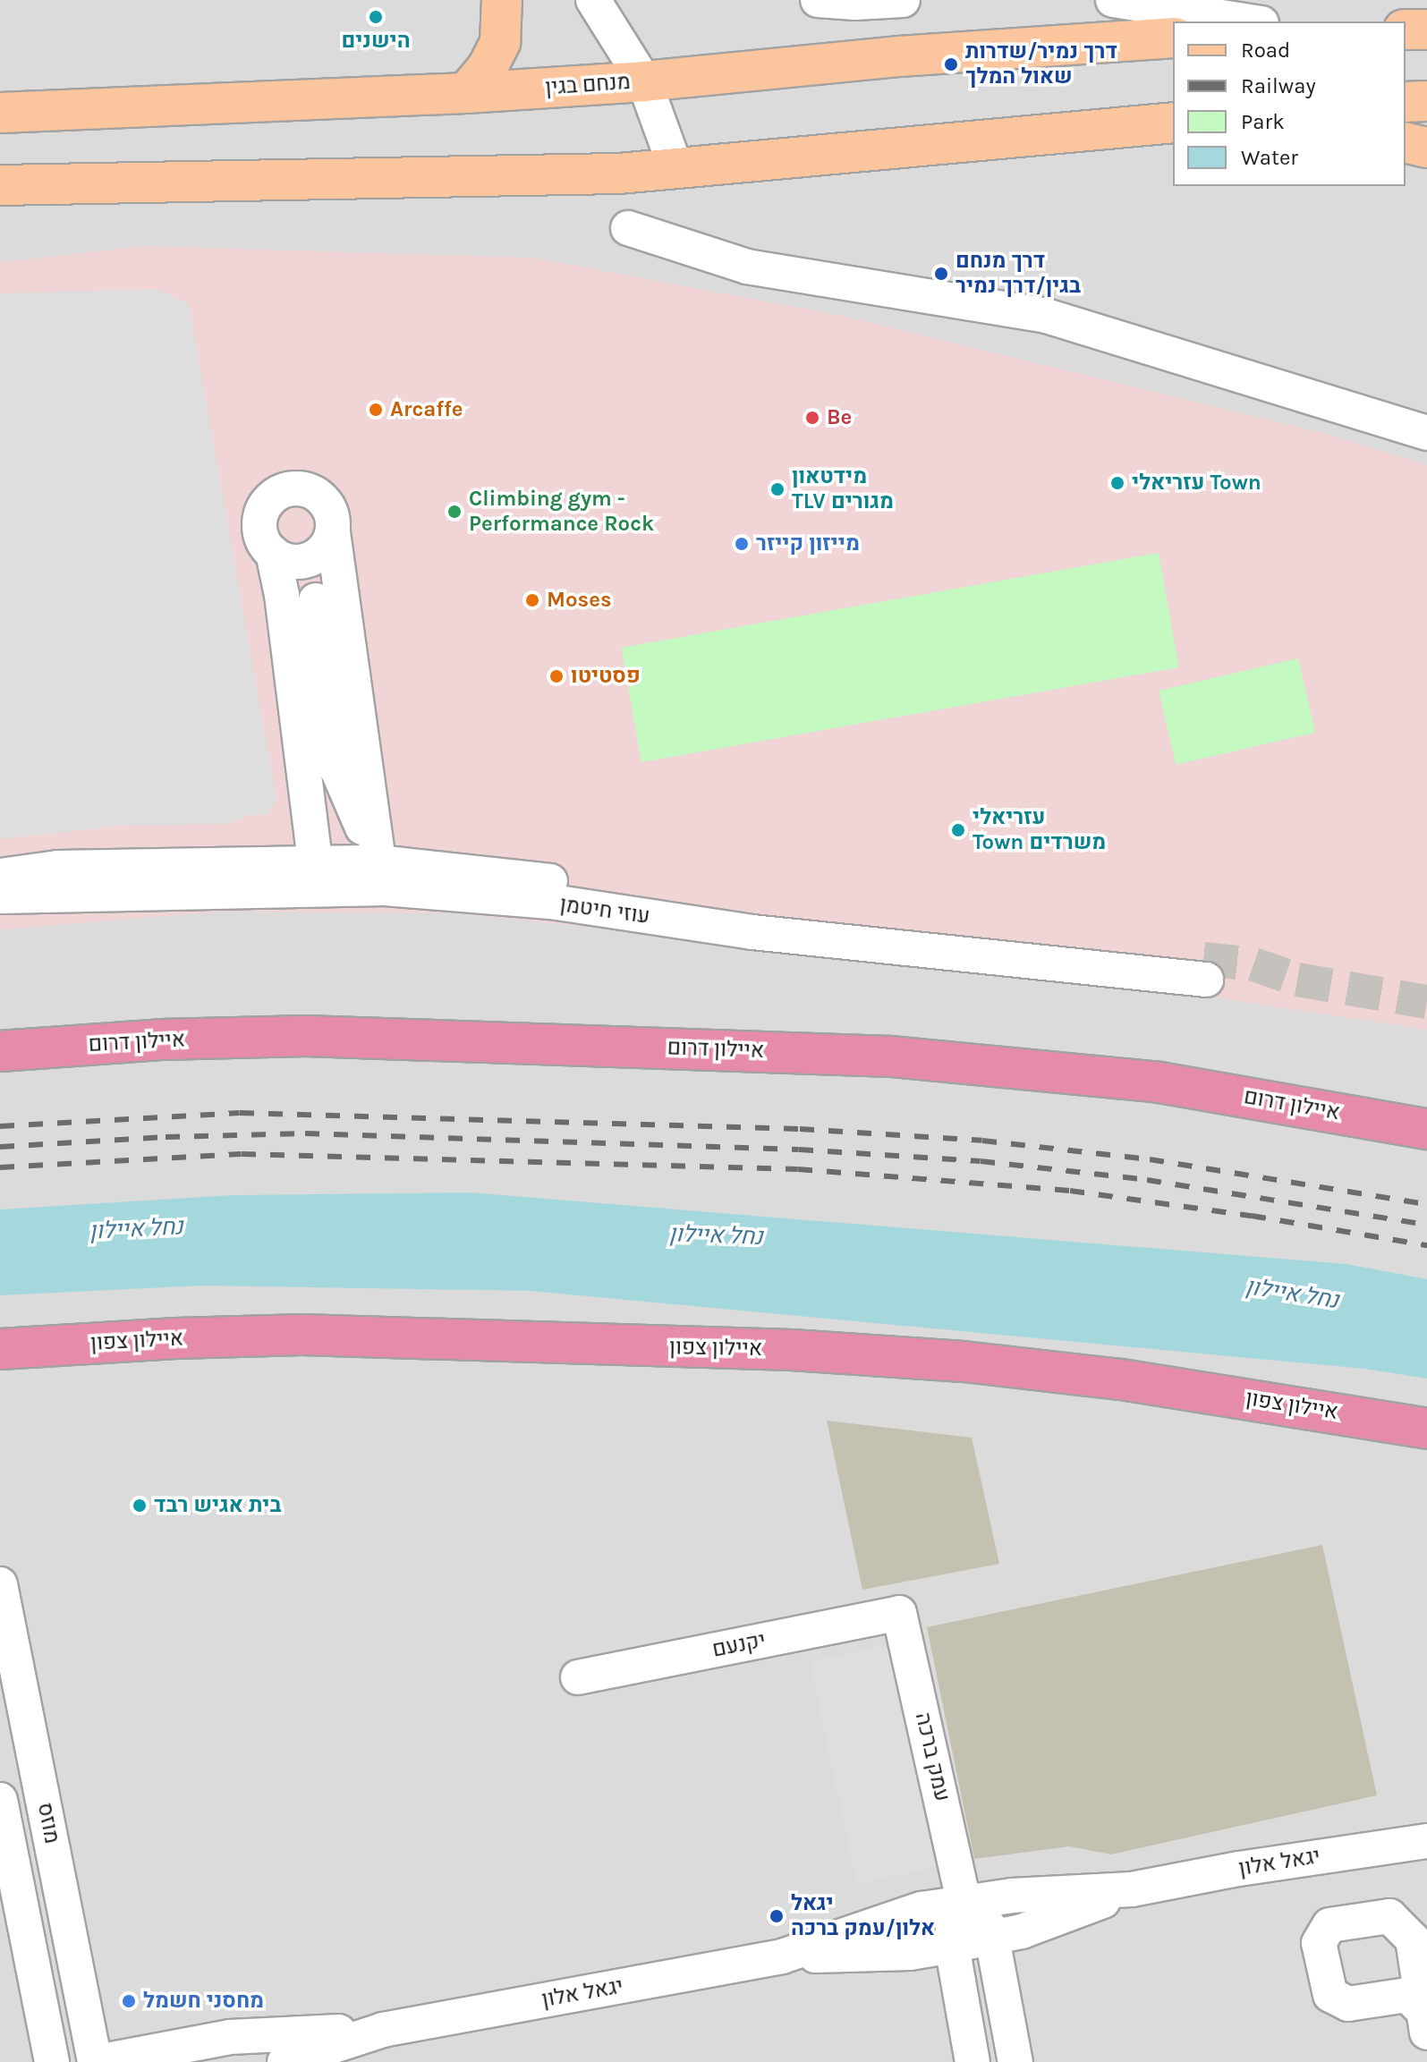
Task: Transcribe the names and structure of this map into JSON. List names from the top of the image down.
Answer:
{
  "streets": {
    "highway": ["איילון דרום", "איילון צפון"],
    "main road": ["מנחם בגין"],
    "street": [
      "עוזי חיטמן",
      "יקנעם",
      "עמק ברכה",
      "מוזס",
      "יגאל אלון"
    ]
  },
  "crossings": [
    ["יקנעם", "עמק ברכה"],
    ["עמק ברכה", "יגאל אלון"],
    ["מוזס", "יגאל אלון"]
  ],
  "water": ["נחל איילון"],
  "places": [
    "הישנים",
    "דרך נמיר/שדרות שאול המלך",
    "דרך מנחם בגין/דרך נמיר",
    "Arcaffe",
    "Be",
    "עזריאלי Town",
    "מידטאון TLV מגורים",
    "Climbing gym - Performance Rock",
    "מייזון קייזר",
    "Moses",
    "פסטיטו",
    "עזריאלי Town משרדים",
    "בית אגיש רבד",
    "יגאל אלון/עמק ברכה",
    "מחסני חשמל"
  ],
  "legend": [
    "Road",
    "Railway",
    "Park",
    "Water"
  ]
}
